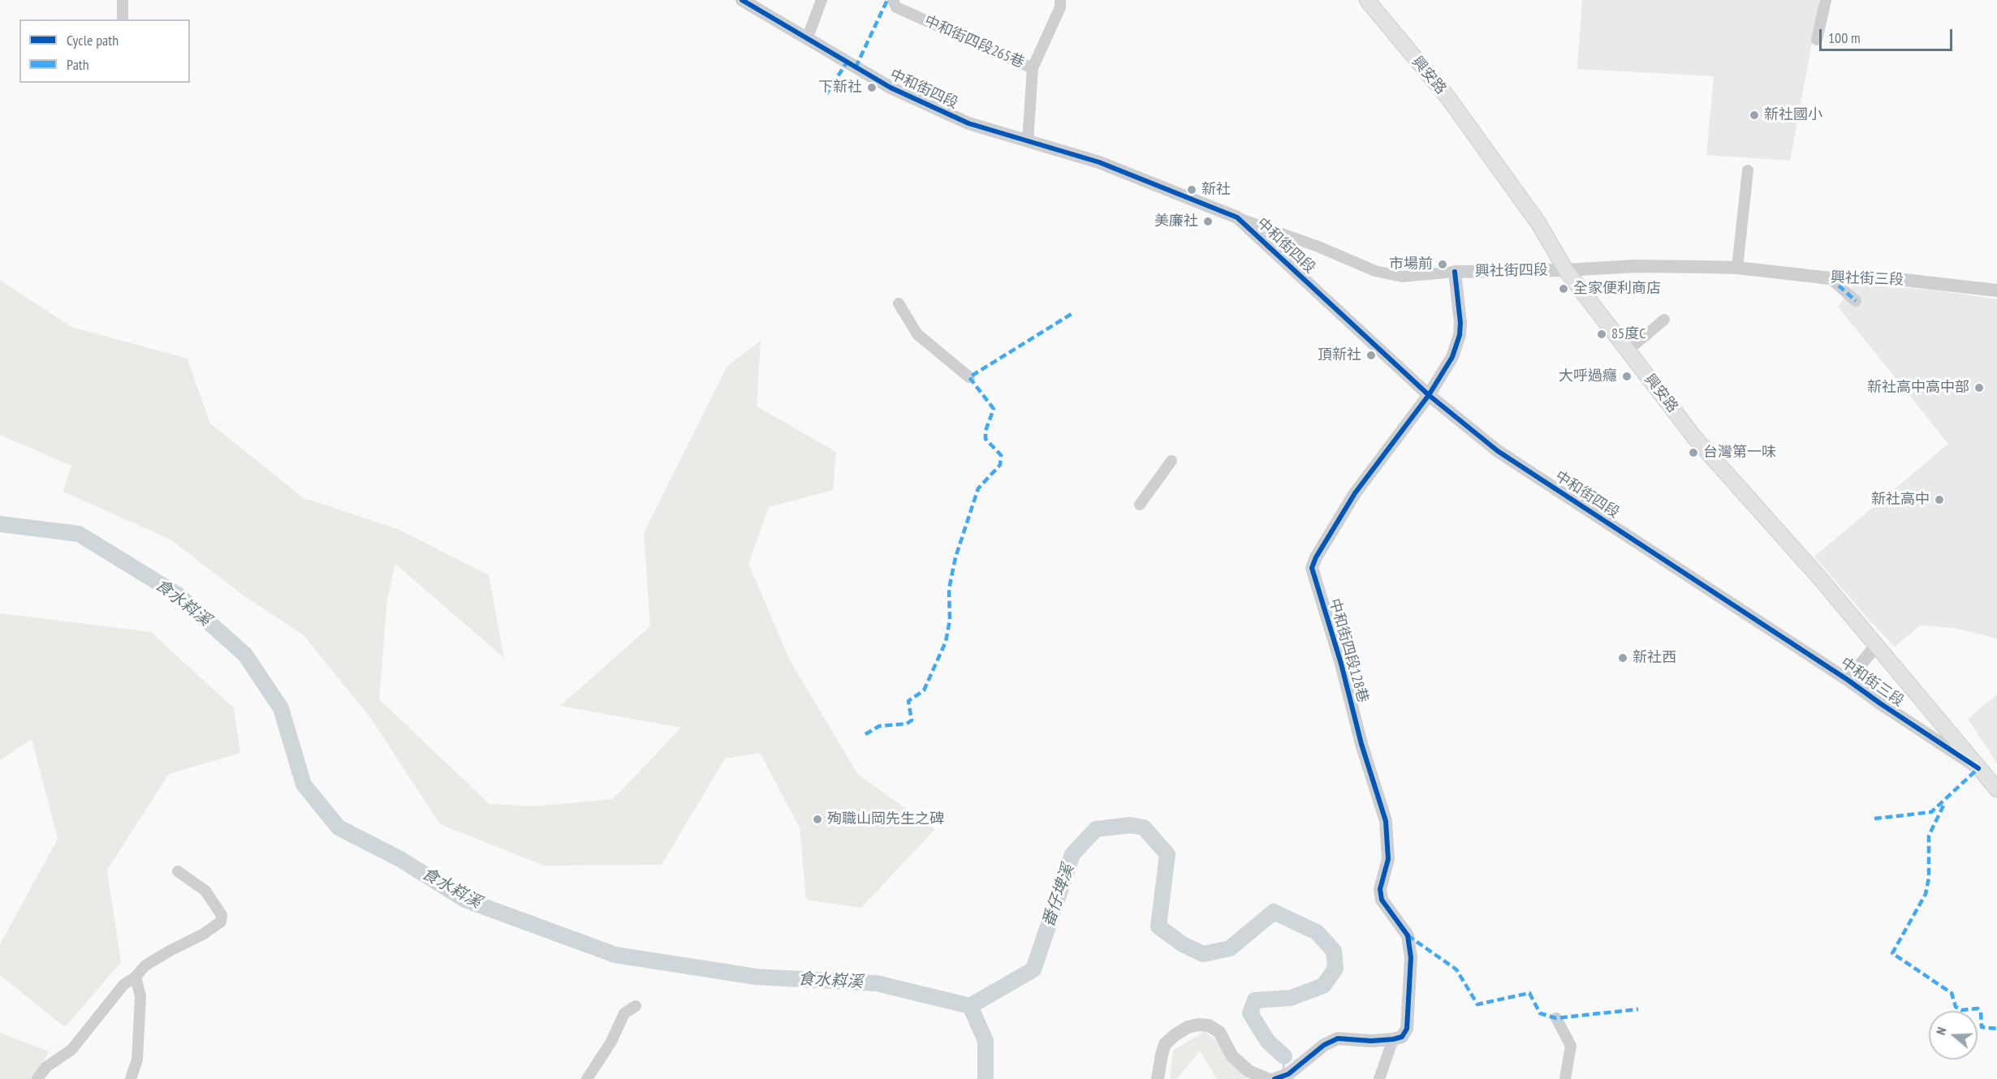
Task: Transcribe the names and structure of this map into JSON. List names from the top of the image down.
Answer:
{
  "streets": {
    "main road": ["興安路", "中和街三段"],
    "street": [
      "中和街四段265巷",
      "中和街四段",
      "興社街四段",
      "興社街三段",
      "中和街四段128巷"
    ]
  },
  "crossings": [
    ["興安路", "興社街四段"],
    ["興安路", "中和街三段"],
    ["中和街四段", "興社街四段"],
    ["中和街四段", "中和街四段128巷"],
    ["中和街四段", "中和街三段"],
    ["興社街四段", "興社街三段"],
    ["興社街四段", "中和街四段128巷"]
  ],
  "water": ["食水嵙溪", "番仔埤溪"],
  "places": [
    "下新社",
    "新社國小",
    "新社",
    "美廉社",
    "市場前",
    "全家便利商店",
    "85度C",
    "頂新社",
    "大呼過癮",
    "新社高中高中部",
    "台灣第一味",
    "新社高中",
    "新社西",
    "殉職山岡先生之碑"
  ],
  "legend": ["Cycle path", "Path"],
  "scale_bar": "100 m",
  "north": "left"
}
